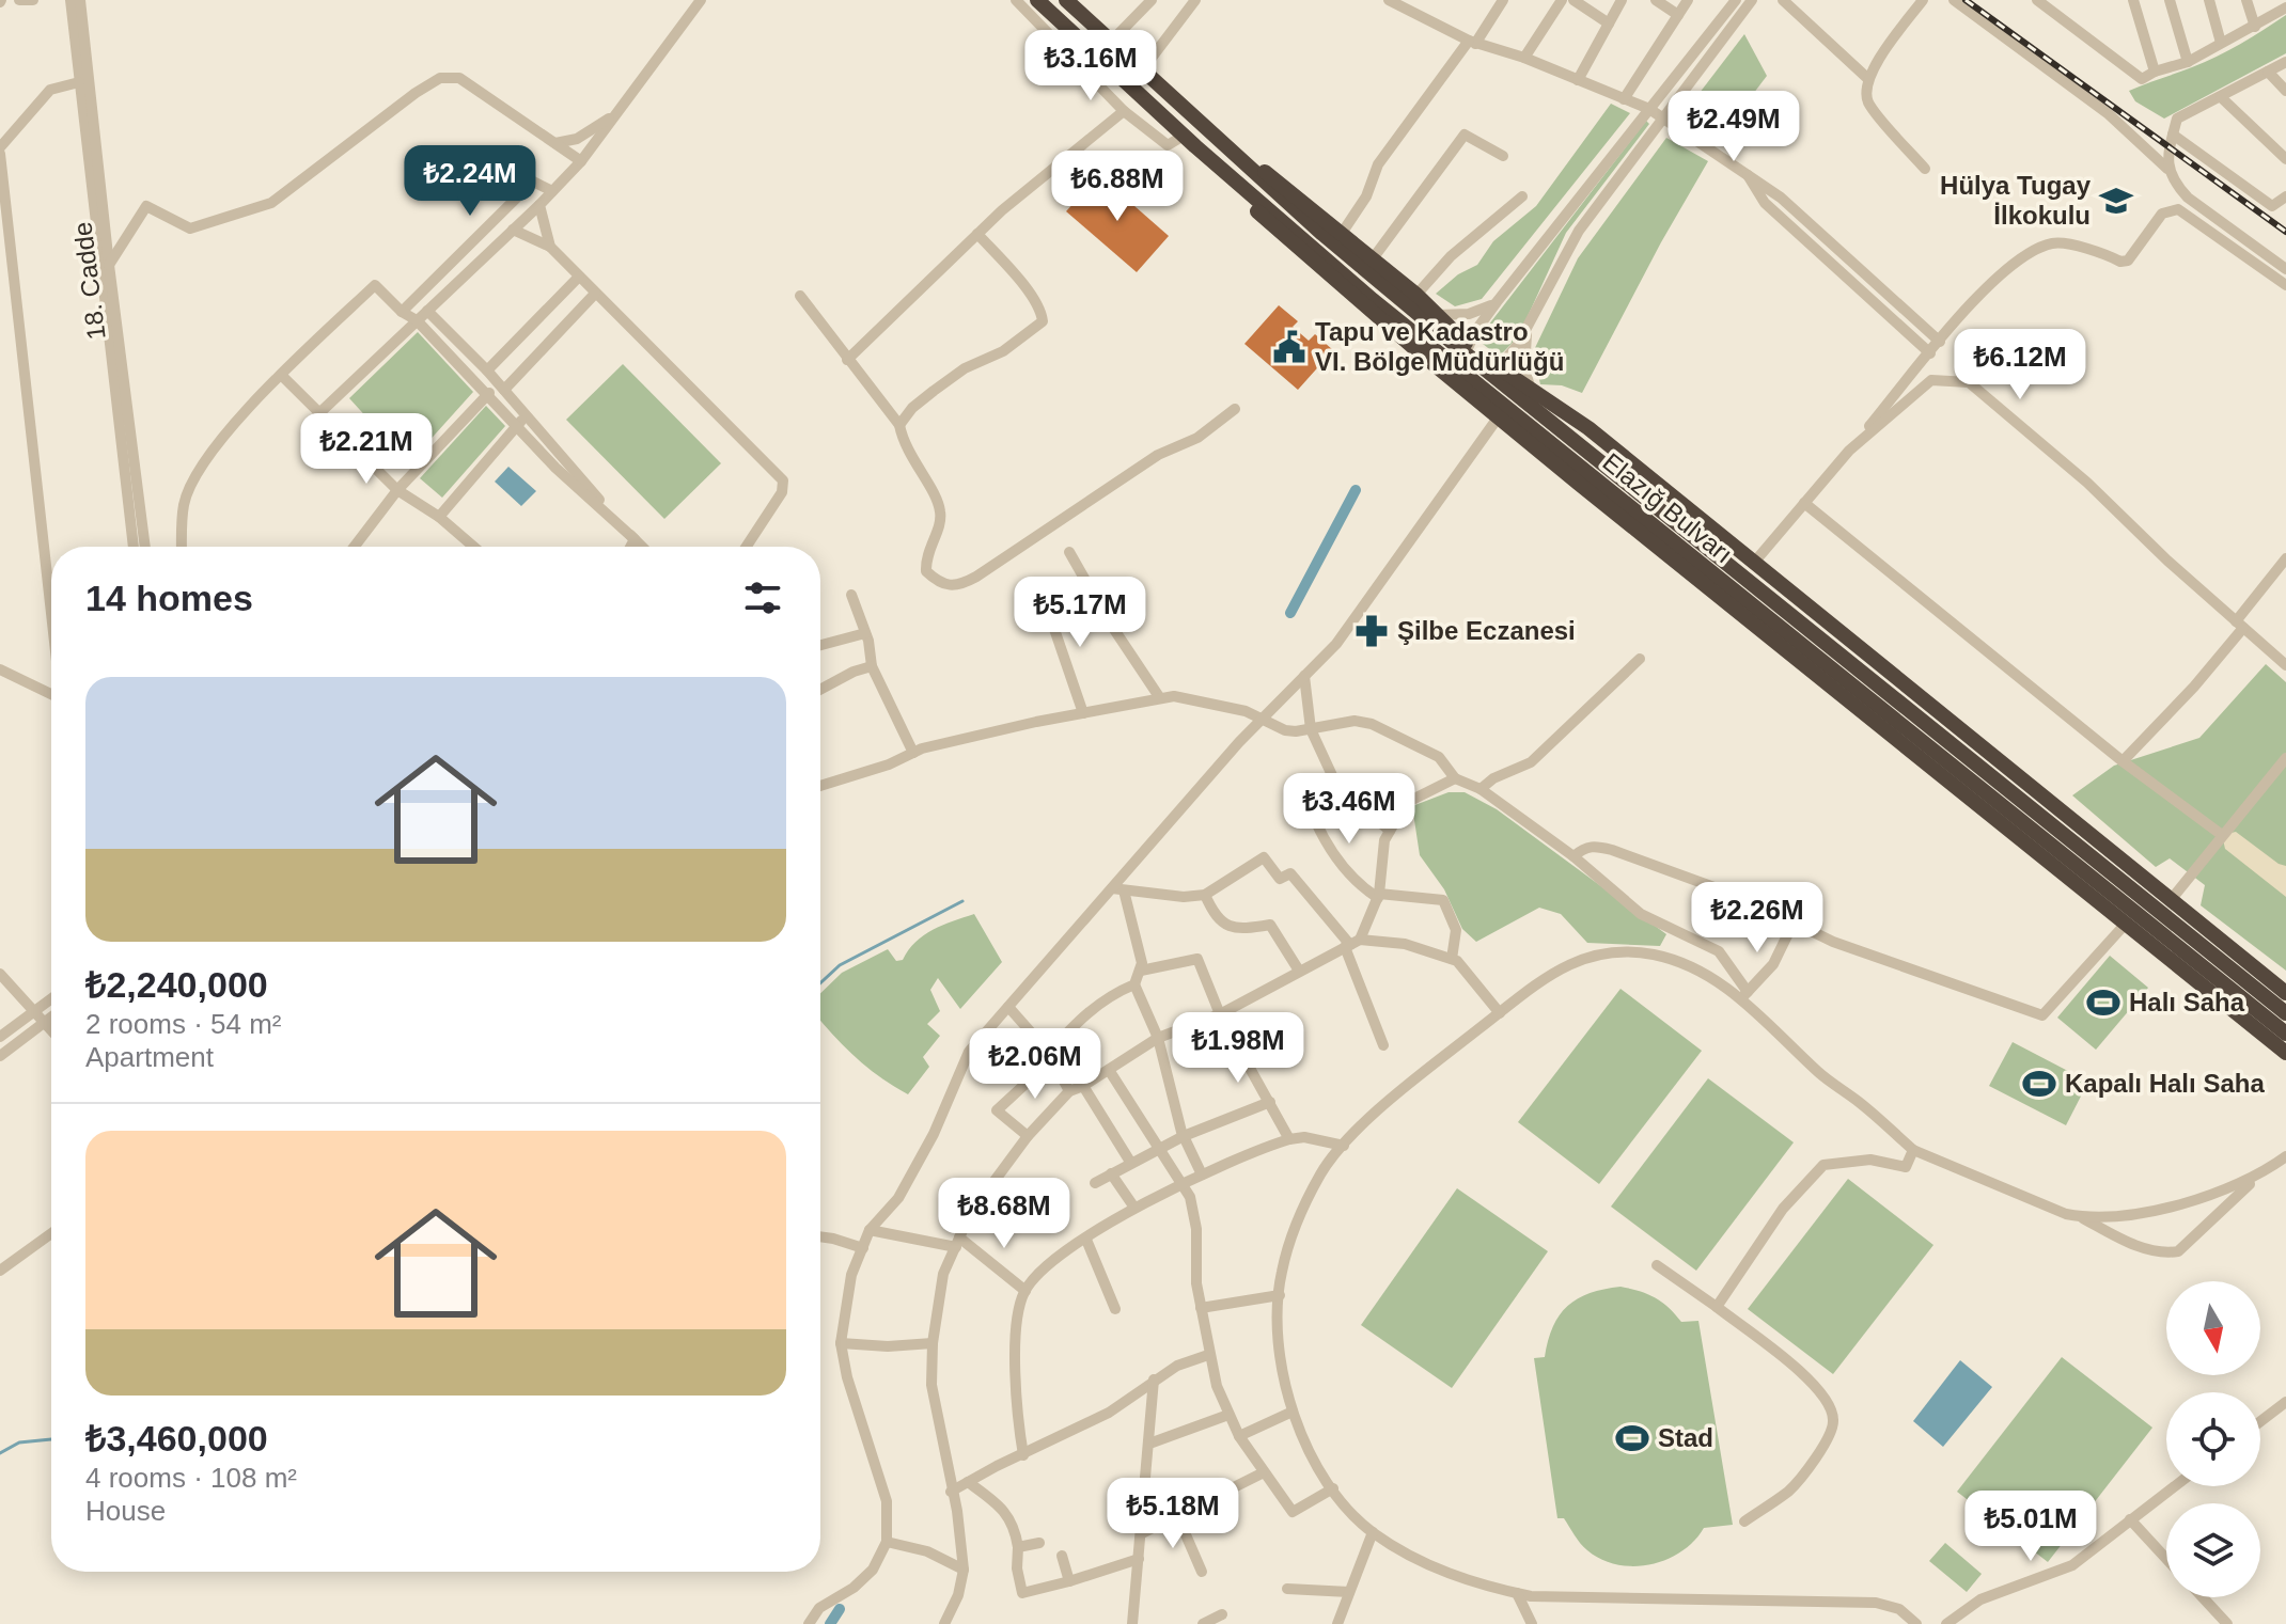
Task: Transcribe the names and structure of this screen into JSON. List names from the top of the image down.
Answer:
{
  "streets": {
    "highway": ["Elazığ Bulvarı"],
    "street": ["18. Cadde"]
  },
  "places": {
    "school or university": ["Hülya Tugay İlkokulu"],
    "public building": ["Tapu ve Kadastro VI. Bölge Müdürlüğü"],
    "pharmacy": ["Şilbe Eczanesi"],
    "sports": ["Halı Saha", "Kapalı Halı Saha", "Stad"]
  },
  "north": "bottom",
  "page": {
    "price": [
      "₺3.16M",
      "₺2.49M",
      "₺2.24M",
      "₺6.88M",
      "₺6.12M",
      "₺2.21M",
      "₺5.17M",
      "₺3.46M",
      "₺2.26M",
      "₺1.98M",
      "₺2.06M",
      "₺8.68M",
      "₺5.18M",
      "₺5.01M"
    ],
    "heading": "14 homes",
    "list": [
      {
        "name": "₺2,240,000",
        "note": "2 rooms · 54 m² · Apartment"
      },
      {
        "name": "₺3,460,000",
        "note": "4 rooms · 108 m² · House"
      }
    ]
  }
}
